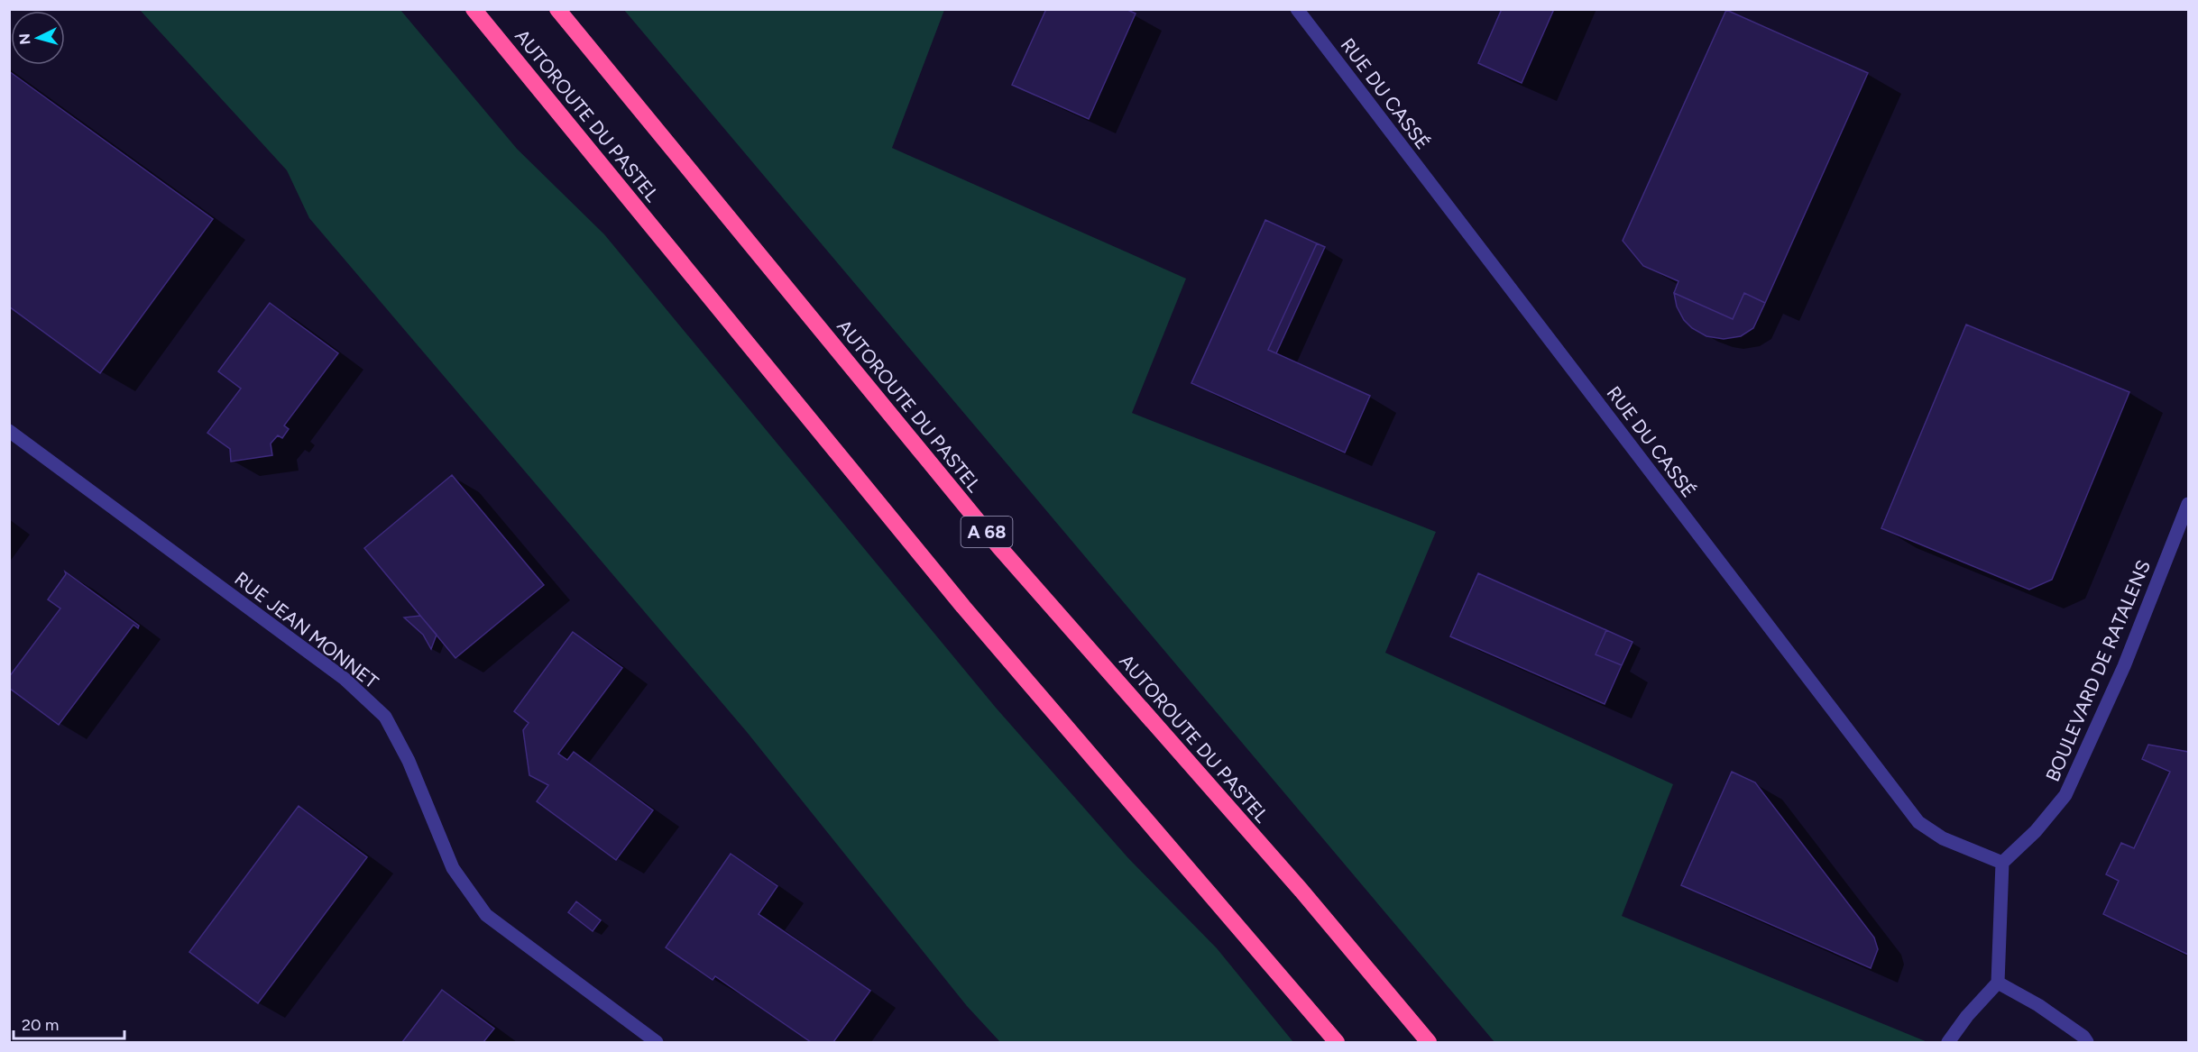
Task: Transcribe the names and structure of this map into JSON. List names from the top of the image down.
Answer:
{
  "streets": {
    "highway": ["AUTOROUTE DU PASTEL", "A 68"],
    "street": ["RUE DU CASSÉ", "RUE JEAN MONNET", "BOULEVARD DE RATALENS"]
  },
  "crossings": [
    ["RUE DU CASSÉ", "BOULEVARD DE RATALENS"]
  ],
  "scale_bar": "20 m",
  "north": "left"
}
